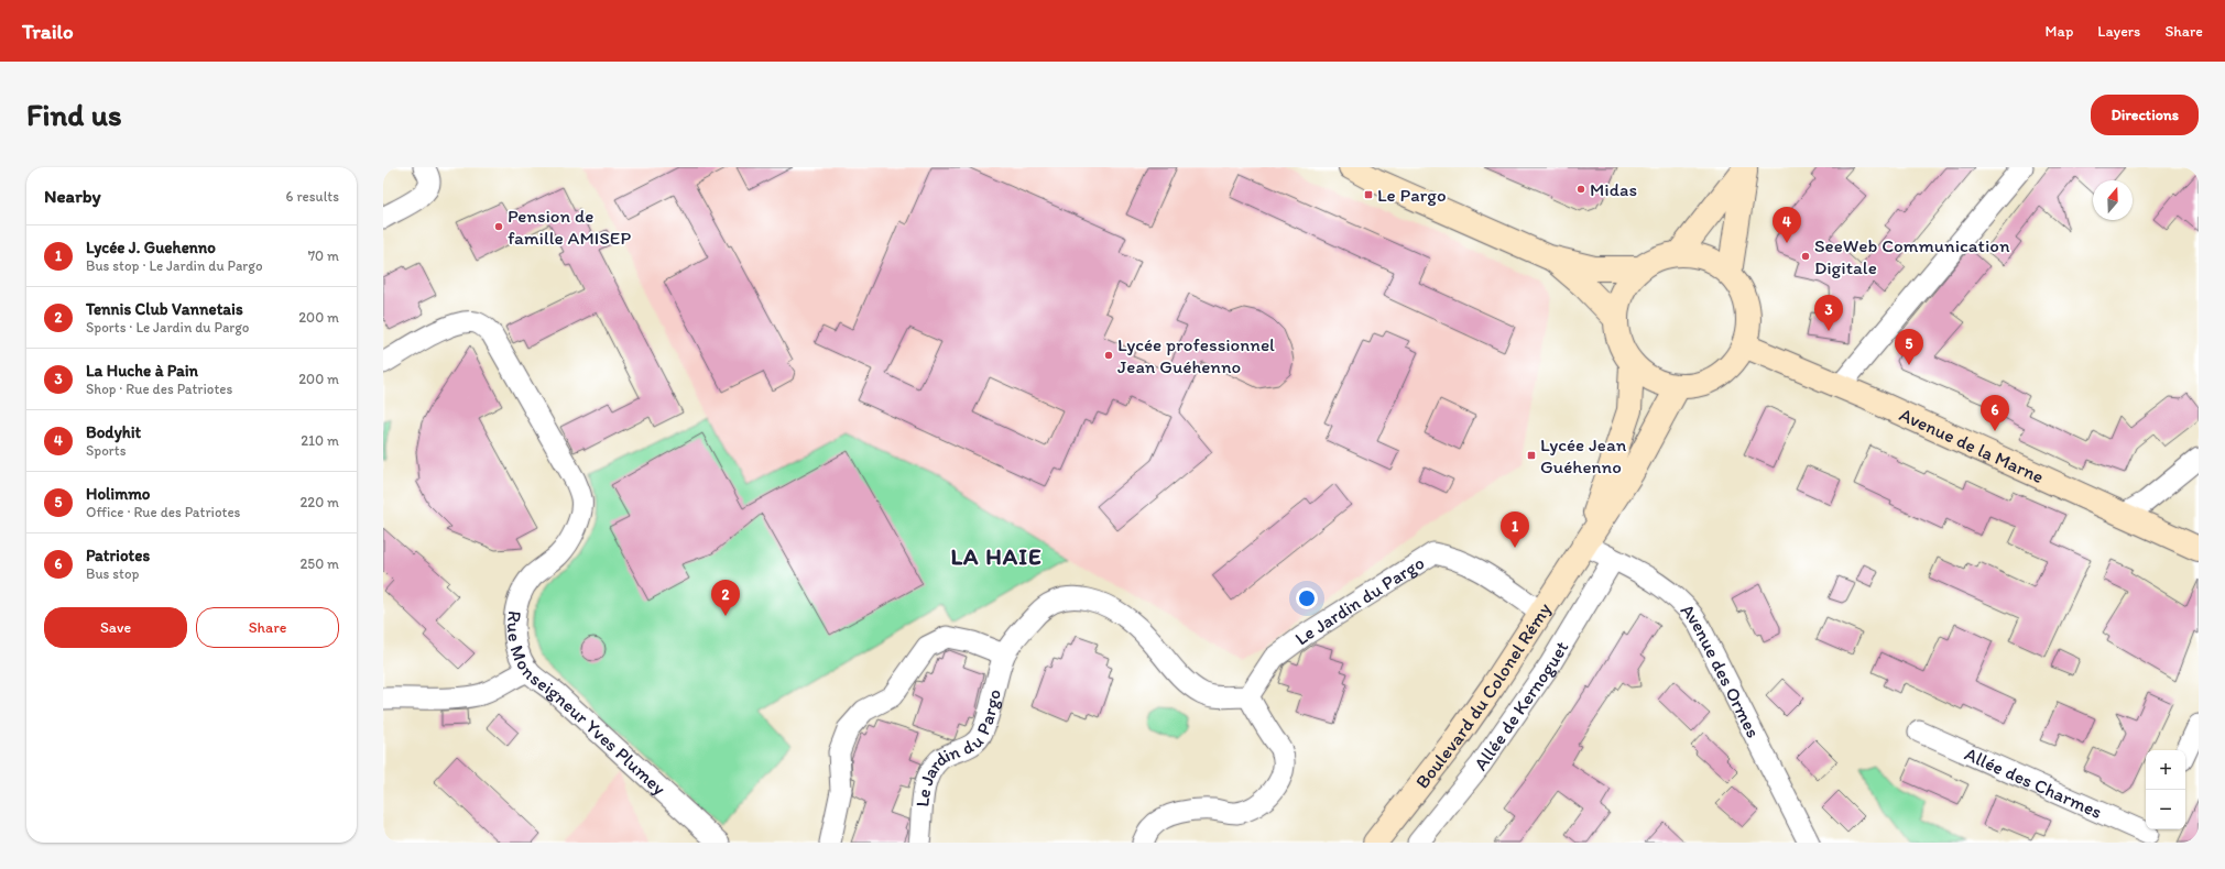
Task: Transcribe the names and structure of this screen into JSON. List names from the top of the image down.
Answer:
{
  "streets": {
    "main road": ["Avenue de la Marne", "Boulevard du Colonel Rémy"],
    "street": [
      "Le Jardin du Pargo",
      "Avenue des Ormes",
      "Rue Monseigneur Yves Plumey",
      "Allée de Kernoguet",
      "Allée des Charmes"
    ]
  },
  "crossings": [
    ["Avenue de la Marne", "Boulevard du Colonel Rémy"],
    ["Le Jardin du Pargo", "Boulevard du Colonel Rémy"],
    ["Avenue des Ormes", "Boulevard du Colonel Rémy"],
    ["Avenue des Ormes", "Allée de Kernoguet"]
  ],
  "districts": ["LA HAIE"],
  "places": {
    "other": [
      "Midas",
      "Pension de famille AMISEP",
      "SeeWeb Communication Digitale",
      "Lycée professionnel Jean Guéhenno"
    ],
    "transit": ["Le Pargo", "Lycée Jean Guéhenno"]
  },
  "north": "top",
  "page": {
    "header": "Trailo",
    "nav": ["Map", "Layers", "Share"],
    "buttons": [
      "Directions",
      ["Save", "Share"]
    ],
    "title": "Find us",
    "heading": ["Nearby", "6 results"],
    "pins": [
      "4",
      "3",
      "5",
      "6",
      "1",
      "2"
    ],
    "list": [
      {
        "mark": "1",
        "name": "Lycée J. Guehenno",
        "note": "Bus stop · Le Jardin du Pargo",
        "value": "70 m"
      },
      {
        "mark": "2",
        "name": "Tennis Club Vannetais",
        "note": "Sports · Le Jardin du Pargo",
        "value": "200 m"
      },
      {
        "mark": "3",
        "name": "La Huche à Pain",
        "note": "Shop · Rue des Patriotes",
        "value": "200 m"
      },
      {
        "mark": "4",
        "name": "Bodyhit",
        "note": "Sports",
        "value": "210 m"
      },
      {
        "mark": "5",
        "name": "Holimmo",
        "note": "Office · Rue des Patriotes",
        "value": "220 m"
      },
      {
        "mark": "6",
        "name": "Patriotes",
        "note": "Bus stop",
        "value": "250 m"
      }
    ],
    "map_buttons": ["+", "−"]
  }
}
